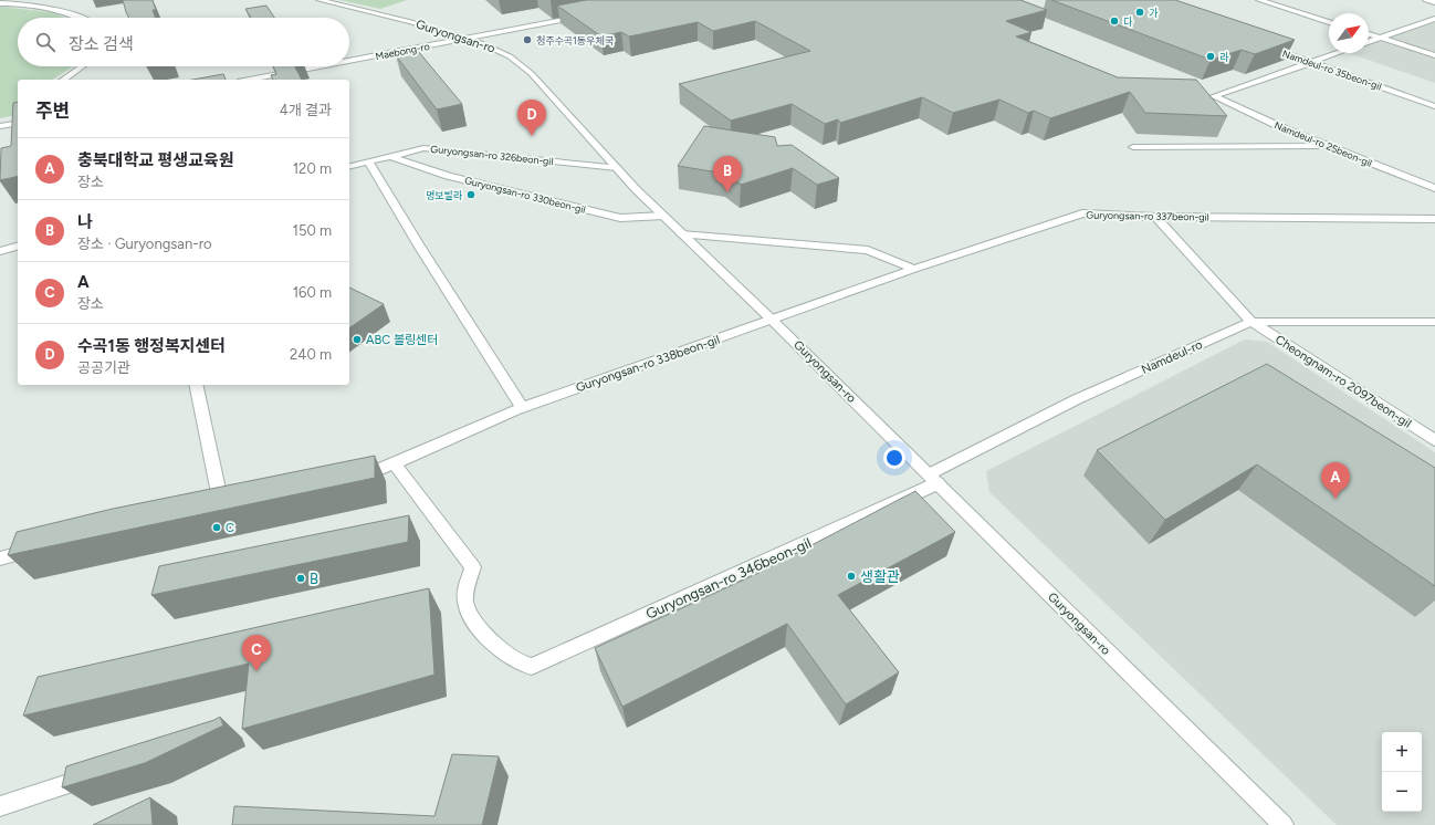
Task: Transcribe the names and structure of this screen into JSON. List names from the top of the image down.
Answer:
{
  "streets": {
    "street": [
      "Guryongsan-ro",
      "Maebong-ro",
      "Namdeul-ro 35beon-gil",
      "Namdeul-ro 25beon-gil",
      "Guryongsan-ro 326beon-gil",
      "Guryongsan-ro 330beon-gil",
      "Guryongsan-ro 337beon-gil",
      "Namdeul-ro",
      "Guryongsan-ro 338beon-gil",
      "Cheongnam-ro 2097beon-gil",
      "Guryongsan-ro 346beon-gil"
    ]
  },
  "crossings": [
    ["Guryongsan-ro", "Maebong-ro"],
    ["Guryongsan-ro", "Guryongsan-ro 326beon-gil"],
    ["Guryongsan-ro", "Guryongsan-ro 330beon-gil"],
    ["Guryongsan-ro", "Guryongsan-ro 337beon-gil"],
    ["Guryongsan-ro", "Namdeul-ro"],
    ["Guryongsan-ro", "Guryongsan-ro 338beon-gil"],
    ["Guryongsan-ro", "Guryongsan-ro 346beon-gil"],
    ["Namdeul-ro 35beon-gil", "Namdeul-ro 25beon-gil"],
    ["Guryongsan-ro 326beon-gil", "Guryongsan-ro 330beon-gil"],
    ["Guryongsan-ro 337beon-gil", "Guryongsan-ro 338beon-gil"],
    ["Guryongsan-ro 337beon-gil", "Cheongnam-ro 2097beon-gil"],
    ["Namdeul-ro", "Cheongnam-ro 2097beon-gil"],
    ["Namdeul-ro", "Guryongsan-ro 346beon-gil"],
    ["Guryongsan-ro 338beon-gil", "Guryongsan-ro 346beon-gil"]
  ],
  "places": [
    "가",
    "다",
    "청주수곡1동우체국",
    "라",
    "명보빌라",
    "ABC 볼링센터",
    "C",
    "생활관",
    "B"
  ],
  "north": "top right",
  "page": {
    "search": "장소 검색",
    "heading": ["주변", "4개 결과"],
    "pins": [
      "D",
      "B",
      "A",
      "C"
    ],
    "list": [
      {
        "mark": "A",
        "name": "충북대학교 평생교육원",
        "note": "장소",
        "value": "120 m"
      },
      {
        "mark": "B",
        "name": "나",
        "note": "장소 · Guryongsan-ro",
        "value": "150 m"
      },
      {
        "mark": "C",
        "name": "A",
        "note": "장소",
        "value": "160 m"
      },
      {
        "mark": "D",
        "name": "수곡1동 행정복지센터",
        "note": "공공기관",
        "value": "240 m"
      }
    ],
    "map_buttons": ["+", "−"]
  }
}
